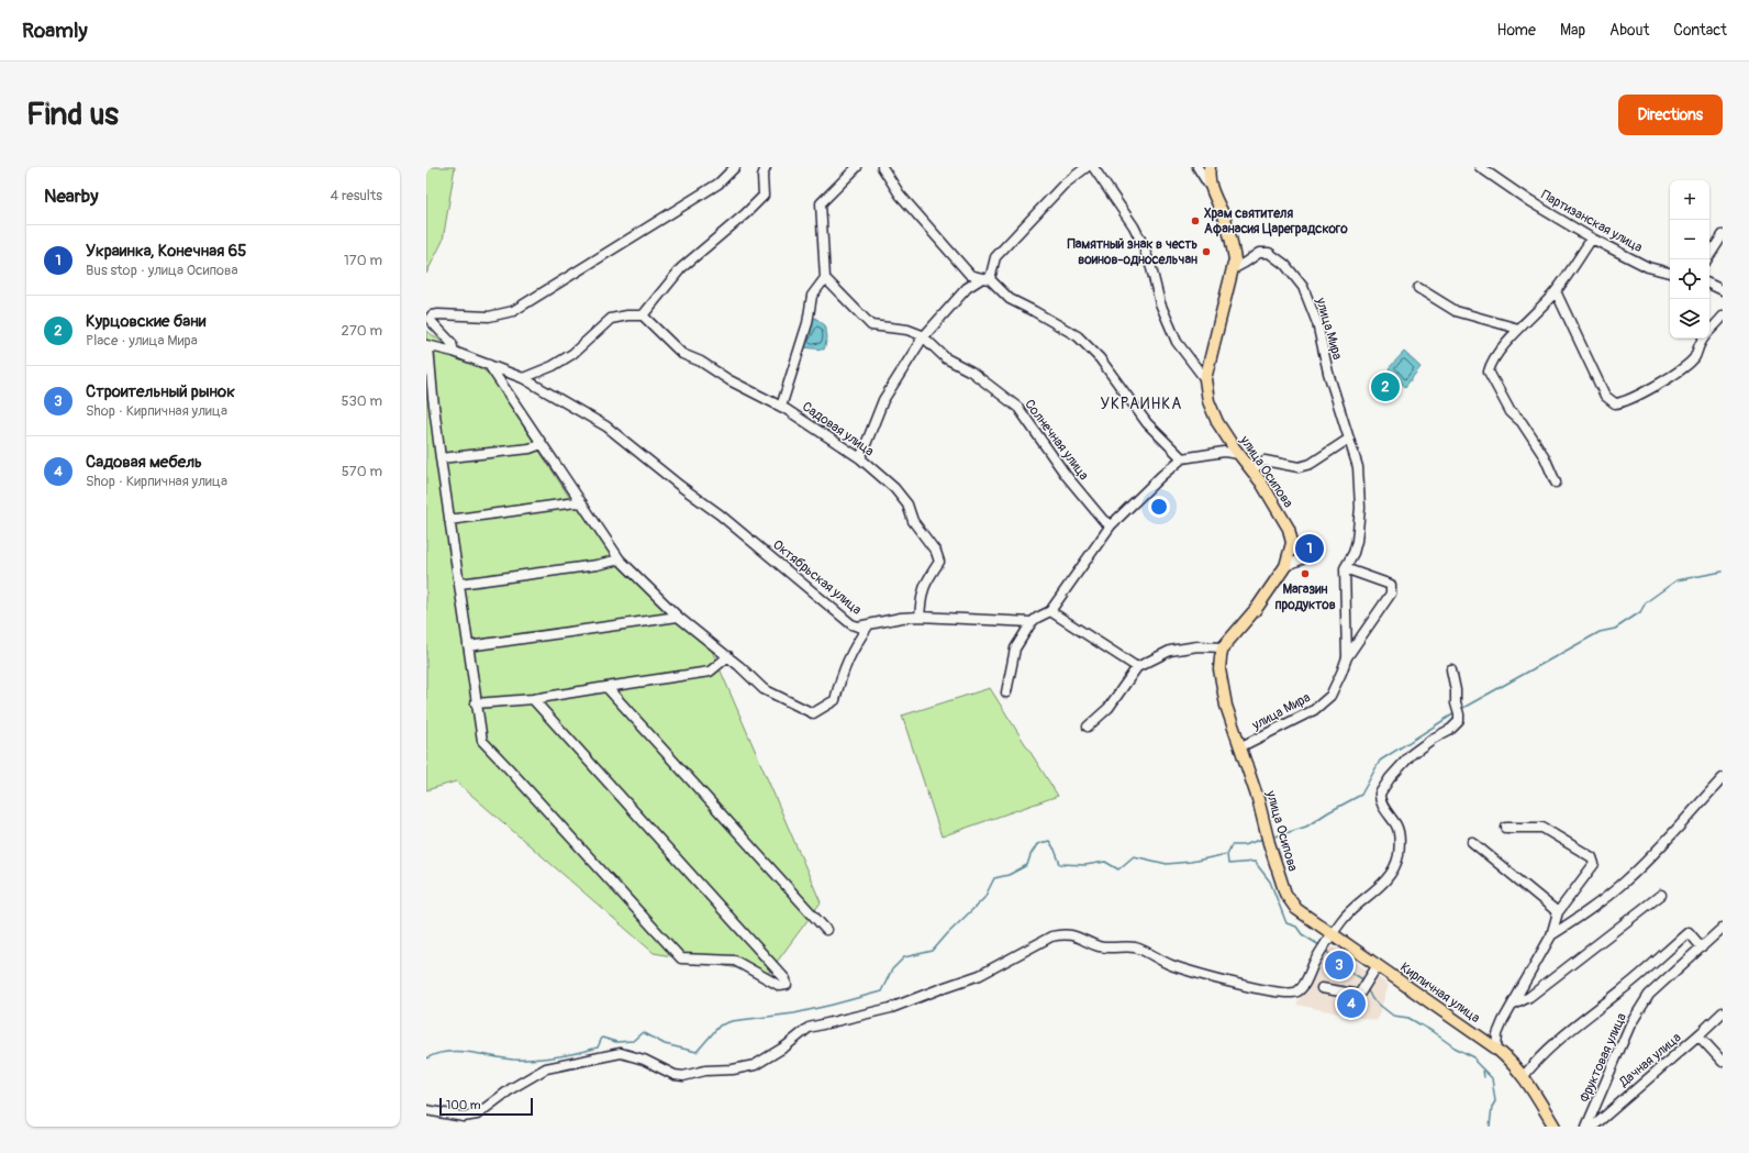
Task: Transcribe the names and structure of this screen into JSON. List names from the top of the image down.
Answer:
{
  "streets": {
    "main road": ["улица Осипова", "Кирпичная улица"],
    "street": [
      "Партизанская улица",
      "улица Мира",
      "Садовая улица",
      "Солнечная улица",
      "Октябрьская улица",
      "Фруктовая улица",
      "Дачная улица"
    ]
  },
  "crossings": [
    ["улица Мира", "улица Осипова"],
    ["Садовая улица", "Октябрьская улица"],
    ["улица Осипова", "Кирпичная улица"]
  ],
  "districts": ["УКРАИНКА"],
  "places": ["Храм святителя Афанасия Цареградского", "Памятный знак в честь воинов-односельчан", "Магазин продуктов"],
  "scale_bar": "100 m",
  "page": {
    "header": "Roamly",
    "nav": [
      "Home",
      "Map",
      "About",
      "Contact"
    ],
    "buttons": "Directions",
    "title": "Find us",
    "heading": ["Nearby", "4 results"],
    "map_buttons": ["+", "−"],
    "list": [
      {
        "mark": "1",
        "name": "Украинка, Конечная 65",
        "note": "Bus stop · улица Осипова",
        "value": "170 m"
      },
      {
        "mark": "2",
        "name": "Курцовские бани",
        "note": "Place · улица Мира",
        "value": "270 m"
      },
      {
        "mark": "3",
        "name": "Строительный рынок",
        "note": "Shop · Кирпичная улица",
        "value": "530 m"
      },
      {
        "mark": "4",
        "name": "Садовая мебель",
        "note": "Shop · Кирпичная улица",
        "value": "570 m"
      }
    ],
    "pins": [
      "2",
      "1",
      "3",
      "4"
    ],
    "scale": "100 m"
  }
}
